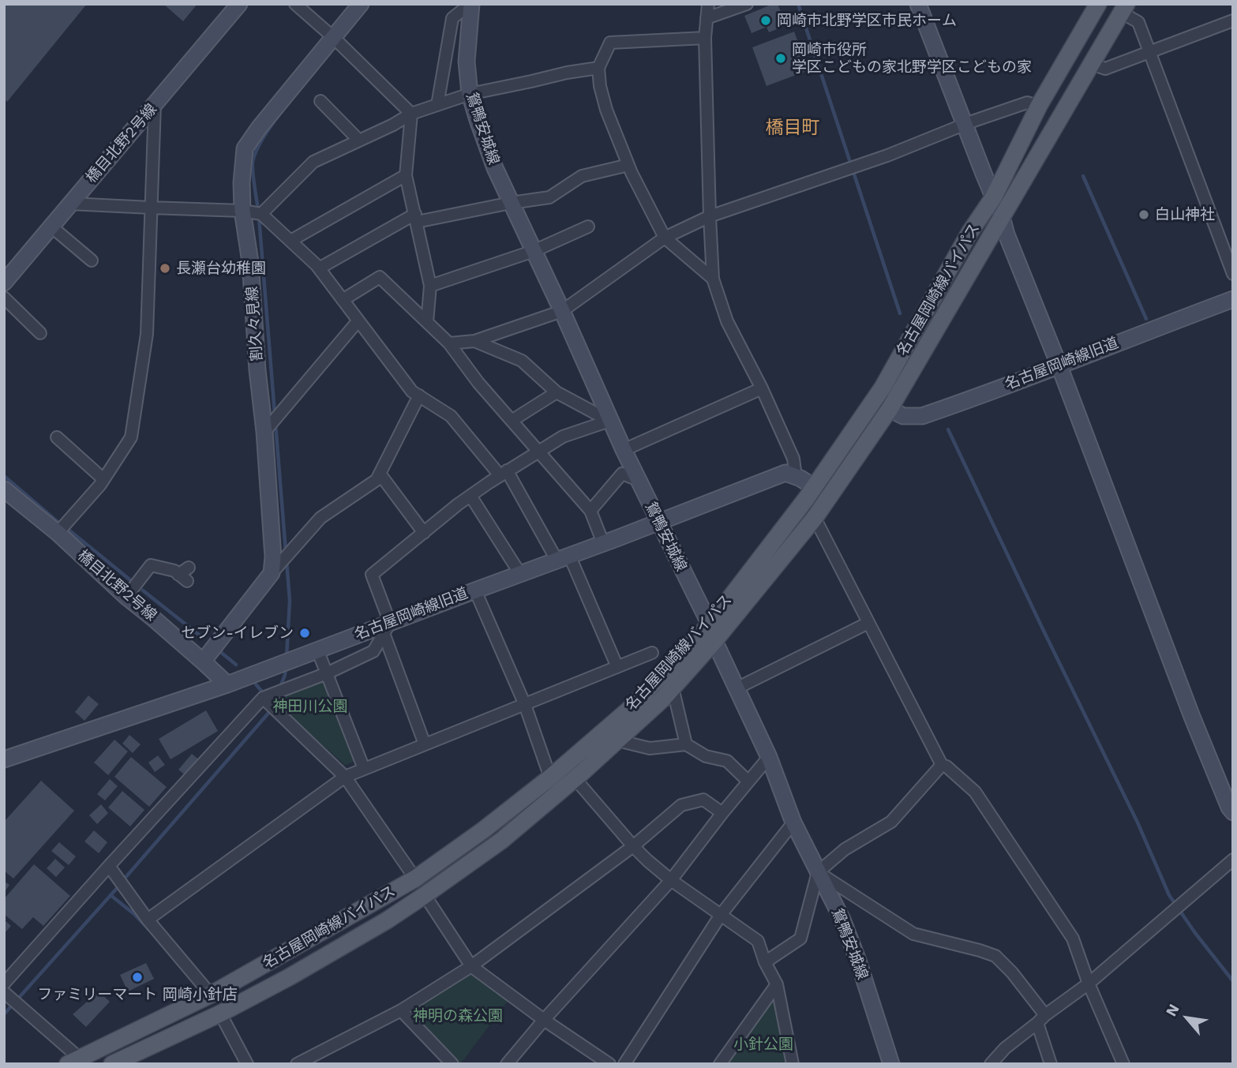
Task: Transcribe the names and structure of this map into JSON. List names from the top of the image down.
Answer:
{
  "streets": {
    "main road": ["名古屋岡崎線バイパス"],
    "street": [
      "鴛鴨安城線",
      "橋目北野2号線",
      "割久々見線",
      "名古屋岡崎線旧道"
    ]
  },
  "crossings": [
    ["鴛鴨安城線", "名古屋岡崎線バイパス"],
    ["鴛鴨安城線", "名古屋岡崎線旧道"],
    ["橋目北野2号線", "名古屋岡崎線旧道"],
    ["名古屋岡崎線バイパス", "名古屋岡崎線旧道"]
  ],
  "districts": ["橋目町"],
  "parks": ["神田川公園", "神明の森公園", "小針公園"],
  "places": [
    "岡崎市北野学区市民ホーム",
    "岡崎市役所 学区こどもの家北野学区こどもの家",
    "白山神社",
    "長瀬台幼稚園",
    "セブン-イレブン",
    "ファミリーマート 岡崎小針店"
  ],
  "north": "top left"
}
